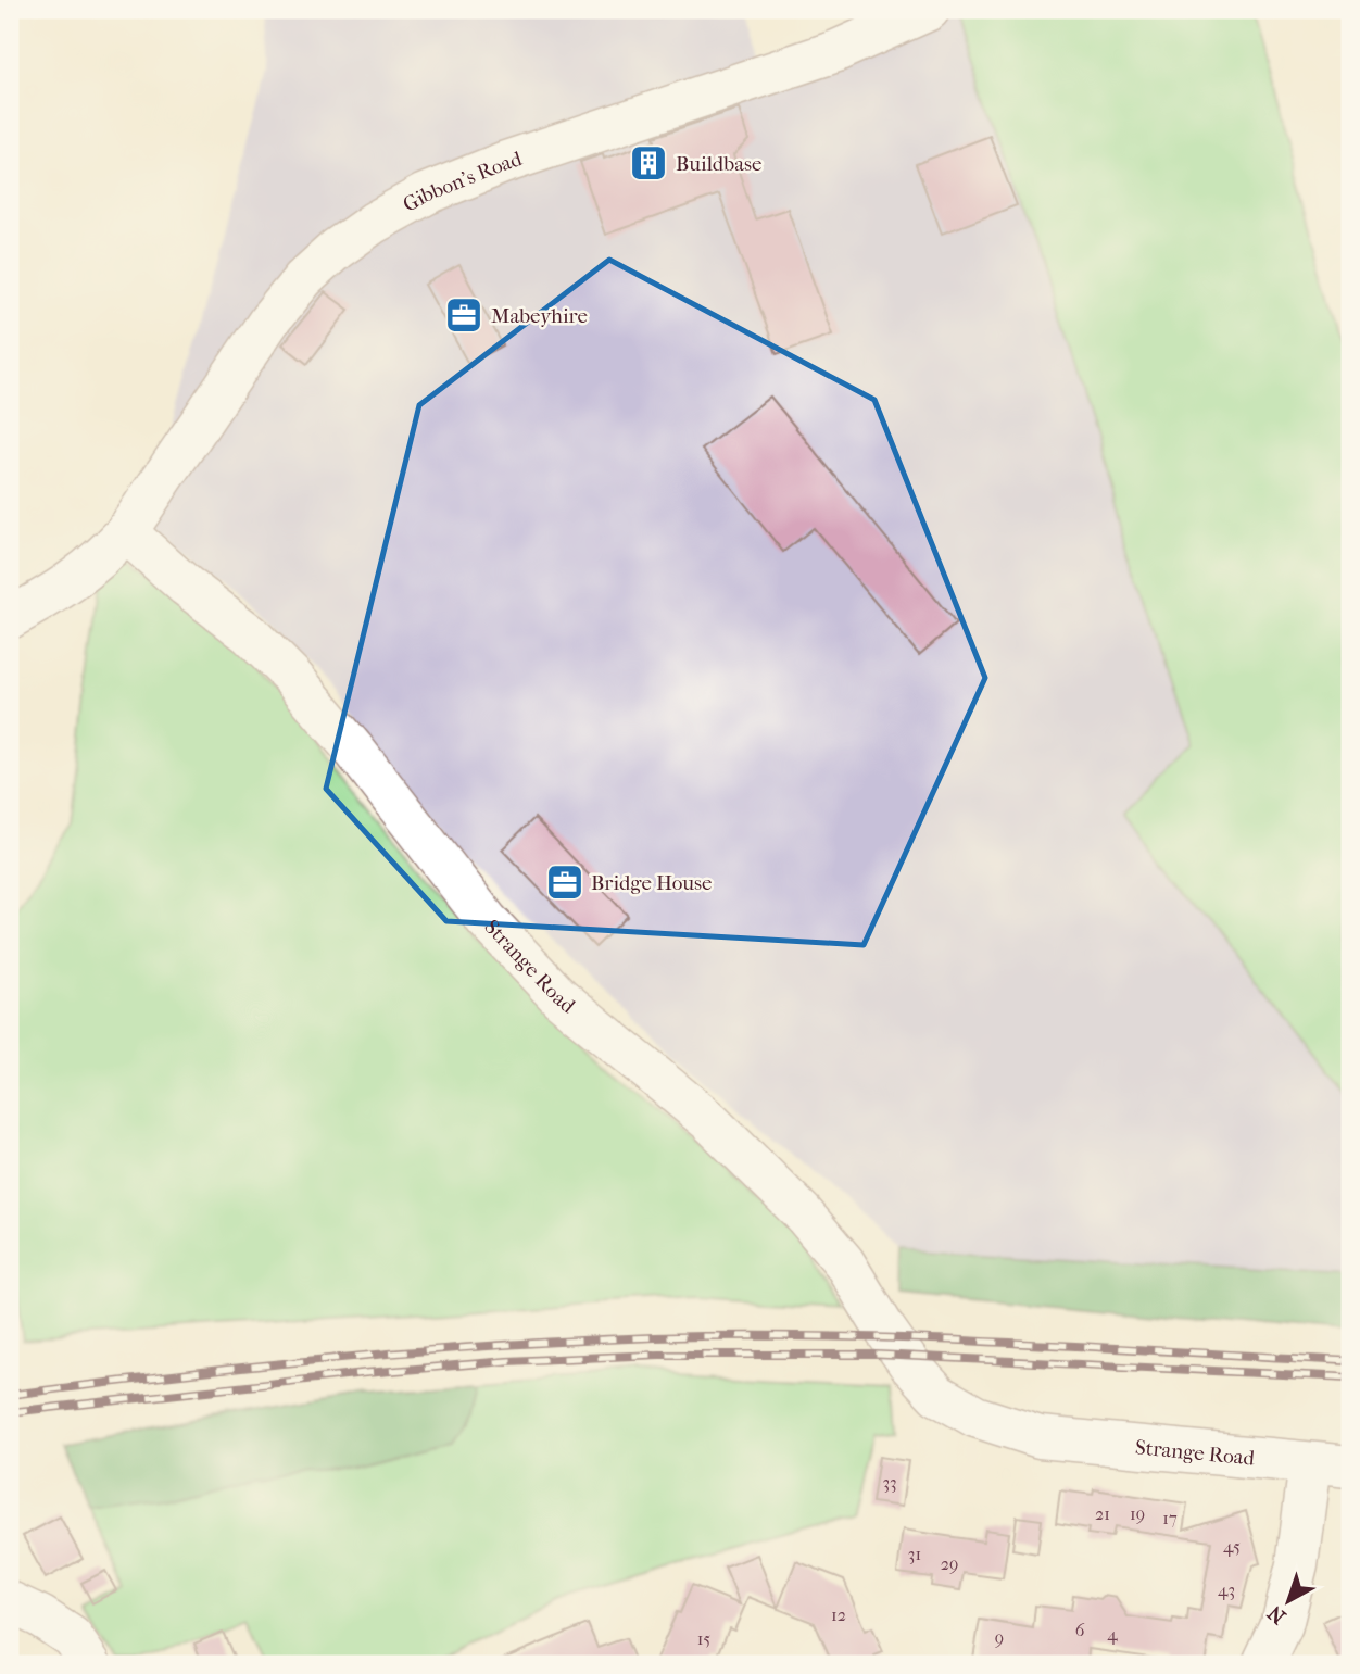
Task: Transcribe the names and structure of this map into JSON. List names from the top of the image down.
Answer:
{
  "streets": {
    "street": ["Gibbon's Road", "Strange Road"]
  },
  "crossings": [
    ["Gibbon's Road", "Strange Road"]
  ],
  "places": {
    "building": ["Buildbase"],
    "office": ["Mabeyhire", "Bridge House"]
  },
  "house_numbers": [
    "33",
    "21",
    "19",
    "17",
    "45",
    "31",
    "29",
    "43",
    "12",
    "6",
    "4",
    "9",
    "15"
  ],
  "north": "bottom left"
}
